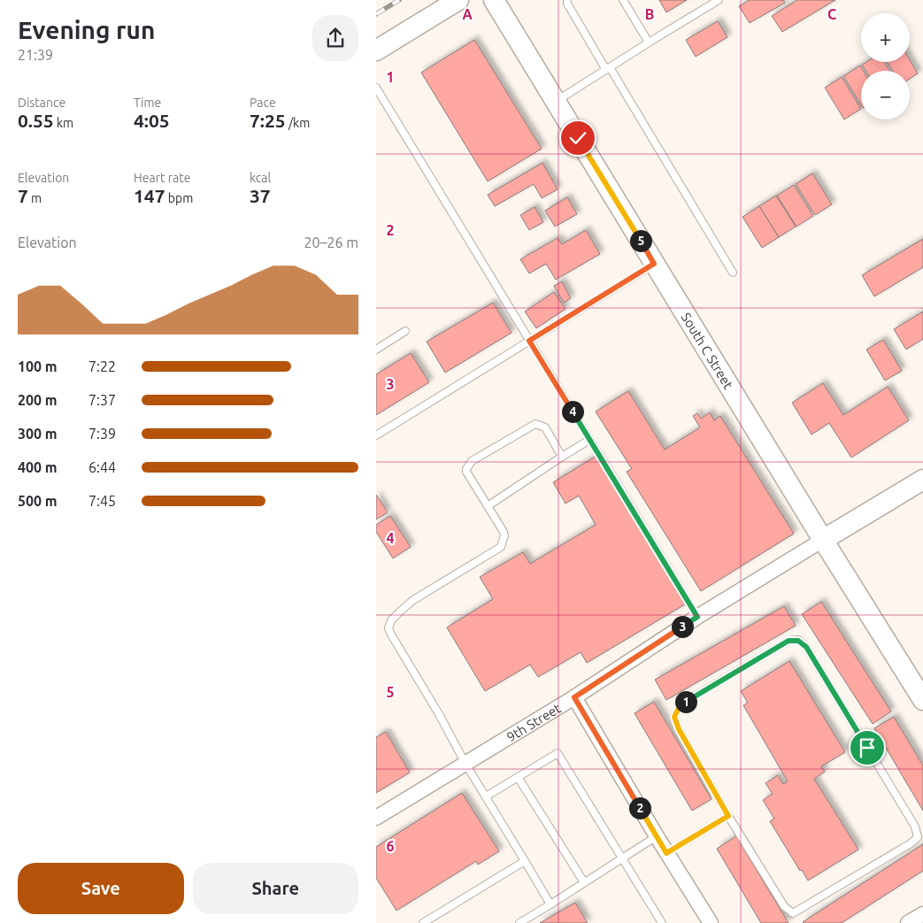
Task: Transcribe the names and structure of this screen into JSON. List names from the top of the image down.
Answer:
{
  "streets": {
    "street": ["South C Street", "9th Street"]
  },
  "crossings": [
    ["South C Street", "9th Street"]
  ],
  "page": {
    "heading": ["Evening run", "21:39"],
    "map_buttons": ["+", "−"],
    "stats": [
      ["Distance", "0.55 km"],
      ["Time", "4:05"],
      ["Pace", "7:25 /km"],
      ["Elevation", "7 m"],
      ["Heart rate", "147 bpm"],
      ["kcal", "37"]
    ],
    "chart": ["Elevation", "20–26 m"],
    "pins": [
      "5",
      "4",
      "3",
      "1",
      "2"
    ],
    "list": [
      {
        "name": "100 m",
        "note": "7:22"
      },
      {
        "name": "200 m",
        "note": "7:37"
      },
      {
        "name": "300 m",
        "note": "7:39"
      },
      {
        "name": "400 m",
        "note": "6:44"
      },
      {
        "name": "500 m",
        "note": "7:45"
      }
    ],
    "buttons": ["Save", "Share"]
  },
  "grid": {
    "columns": ["A", "B", "C"],
    "rows": [
      "1",
      "2",
      "3",
      "4",
      "5",
      "6"
    ]
  }
}
